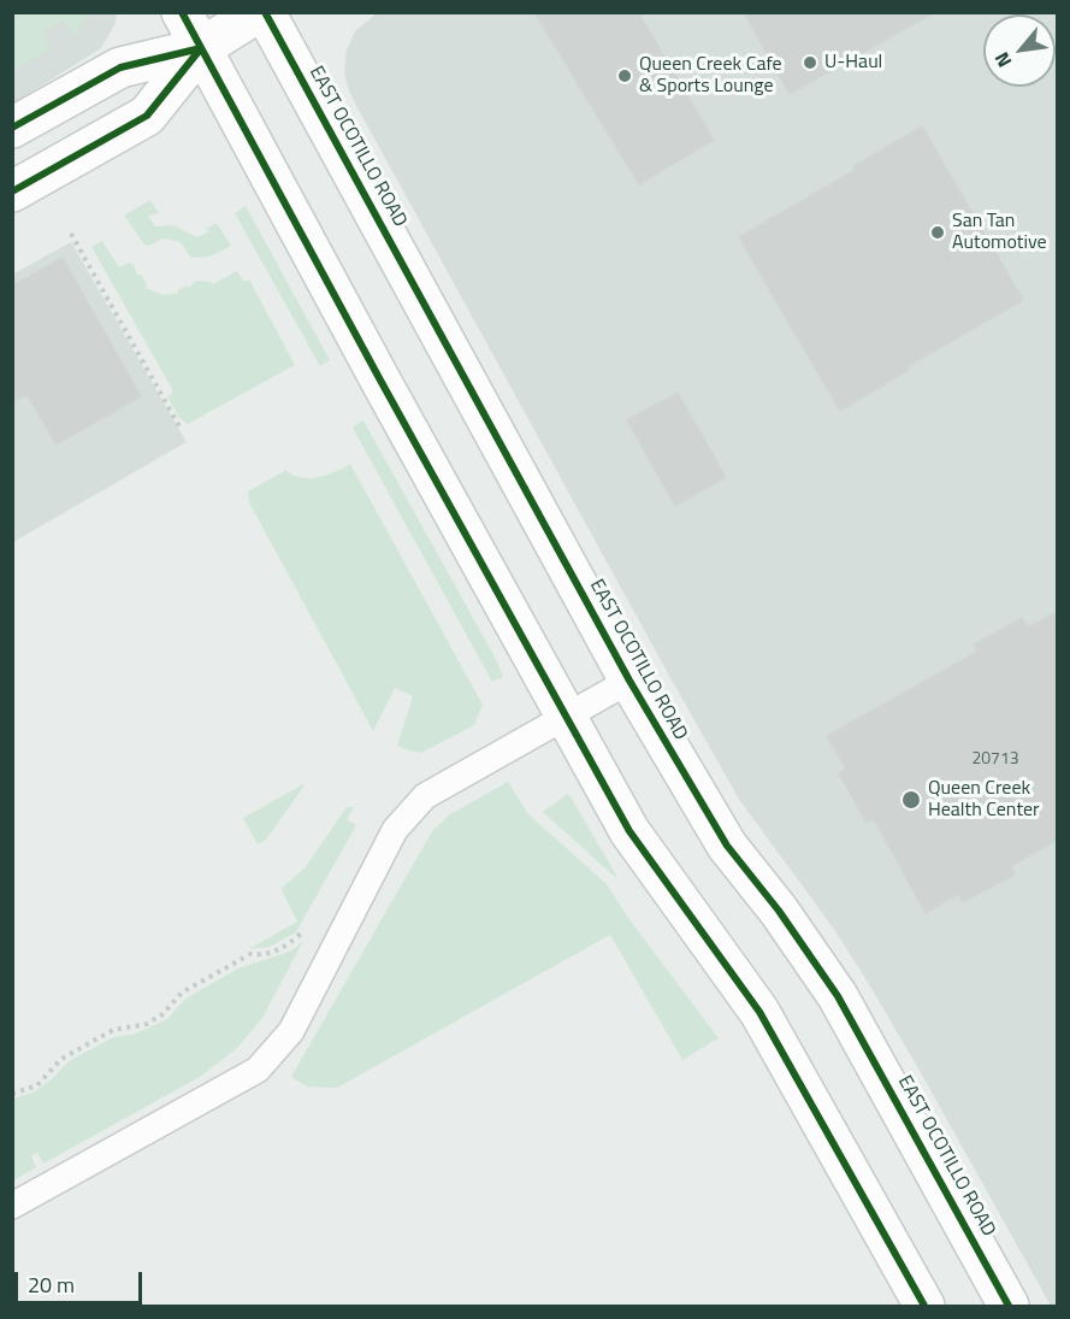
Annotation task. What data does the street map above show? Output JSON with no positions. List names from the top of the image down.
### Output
{
  "streets": {
    "main road": ["EAST OCOTILLO ROAD"]
  },
  "places": [
    "U-Haul",
    "Queen Creek Cafe & Sports Lounge",
    "San Tan Automotive",
    "Queen Creek Health Center"
  ],
  "house_numbers": ["20713"],
  "scale_bar": "20 m",
  "north": "bottom left"
}
